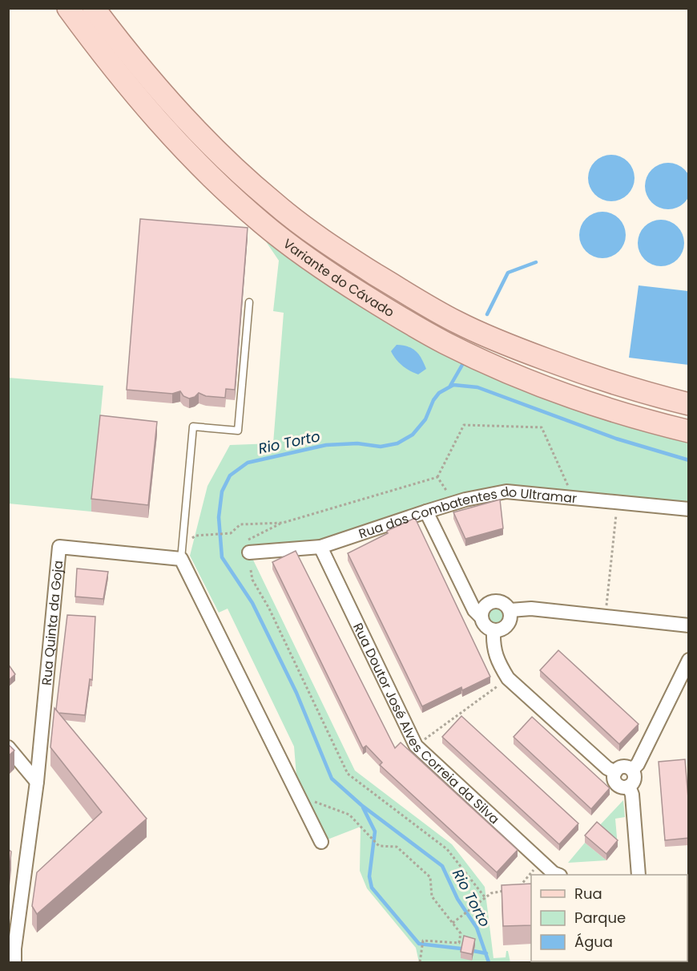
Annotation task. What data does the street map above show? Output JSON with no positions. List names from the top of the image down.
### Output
{
  "streets": {
    "main road": ["Variante do Cávado"],
    "street": ["Rua dos Combatentes do Ultramar", "Rua Quinta da Goja", "Rua Doutor José Alves Correia da Silva"]
  },
  "crossings": [
    ["Rua dos Combatentes do Ultramar", "Rua Doutor José Alves Correia da Silva"]
  ],
  "water": ["Rio Torto"],
  "legend": ["Rua", "Parque", "Água"]
}
